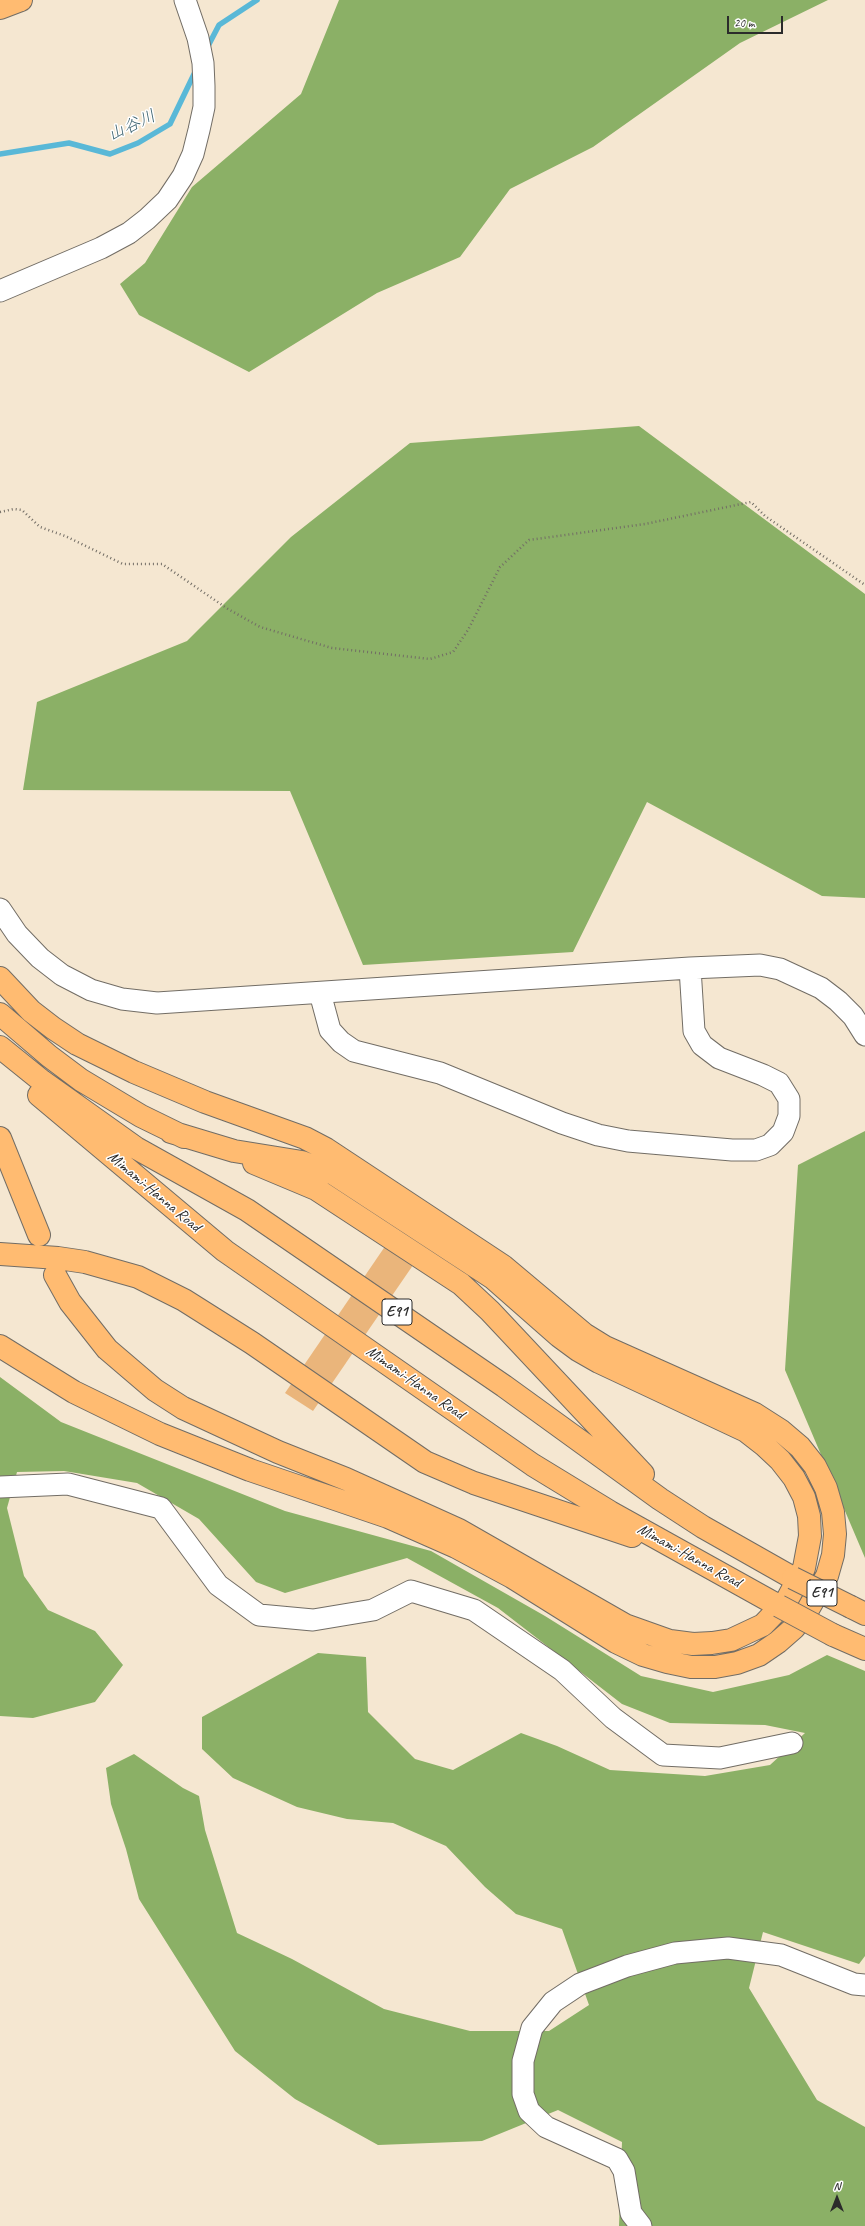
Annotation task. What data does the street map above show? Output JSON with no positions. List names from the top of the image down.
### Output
{
  "streets": {
    "main road": ["Mimami-Hanna Road", "E91"]
  },
  "crossings": [
    ["Mimami-Hanna Road", "E91"]
  ],
  "water": ["山谷川"],
  "scale_bar": "20 m",
  "north": "top"
}
